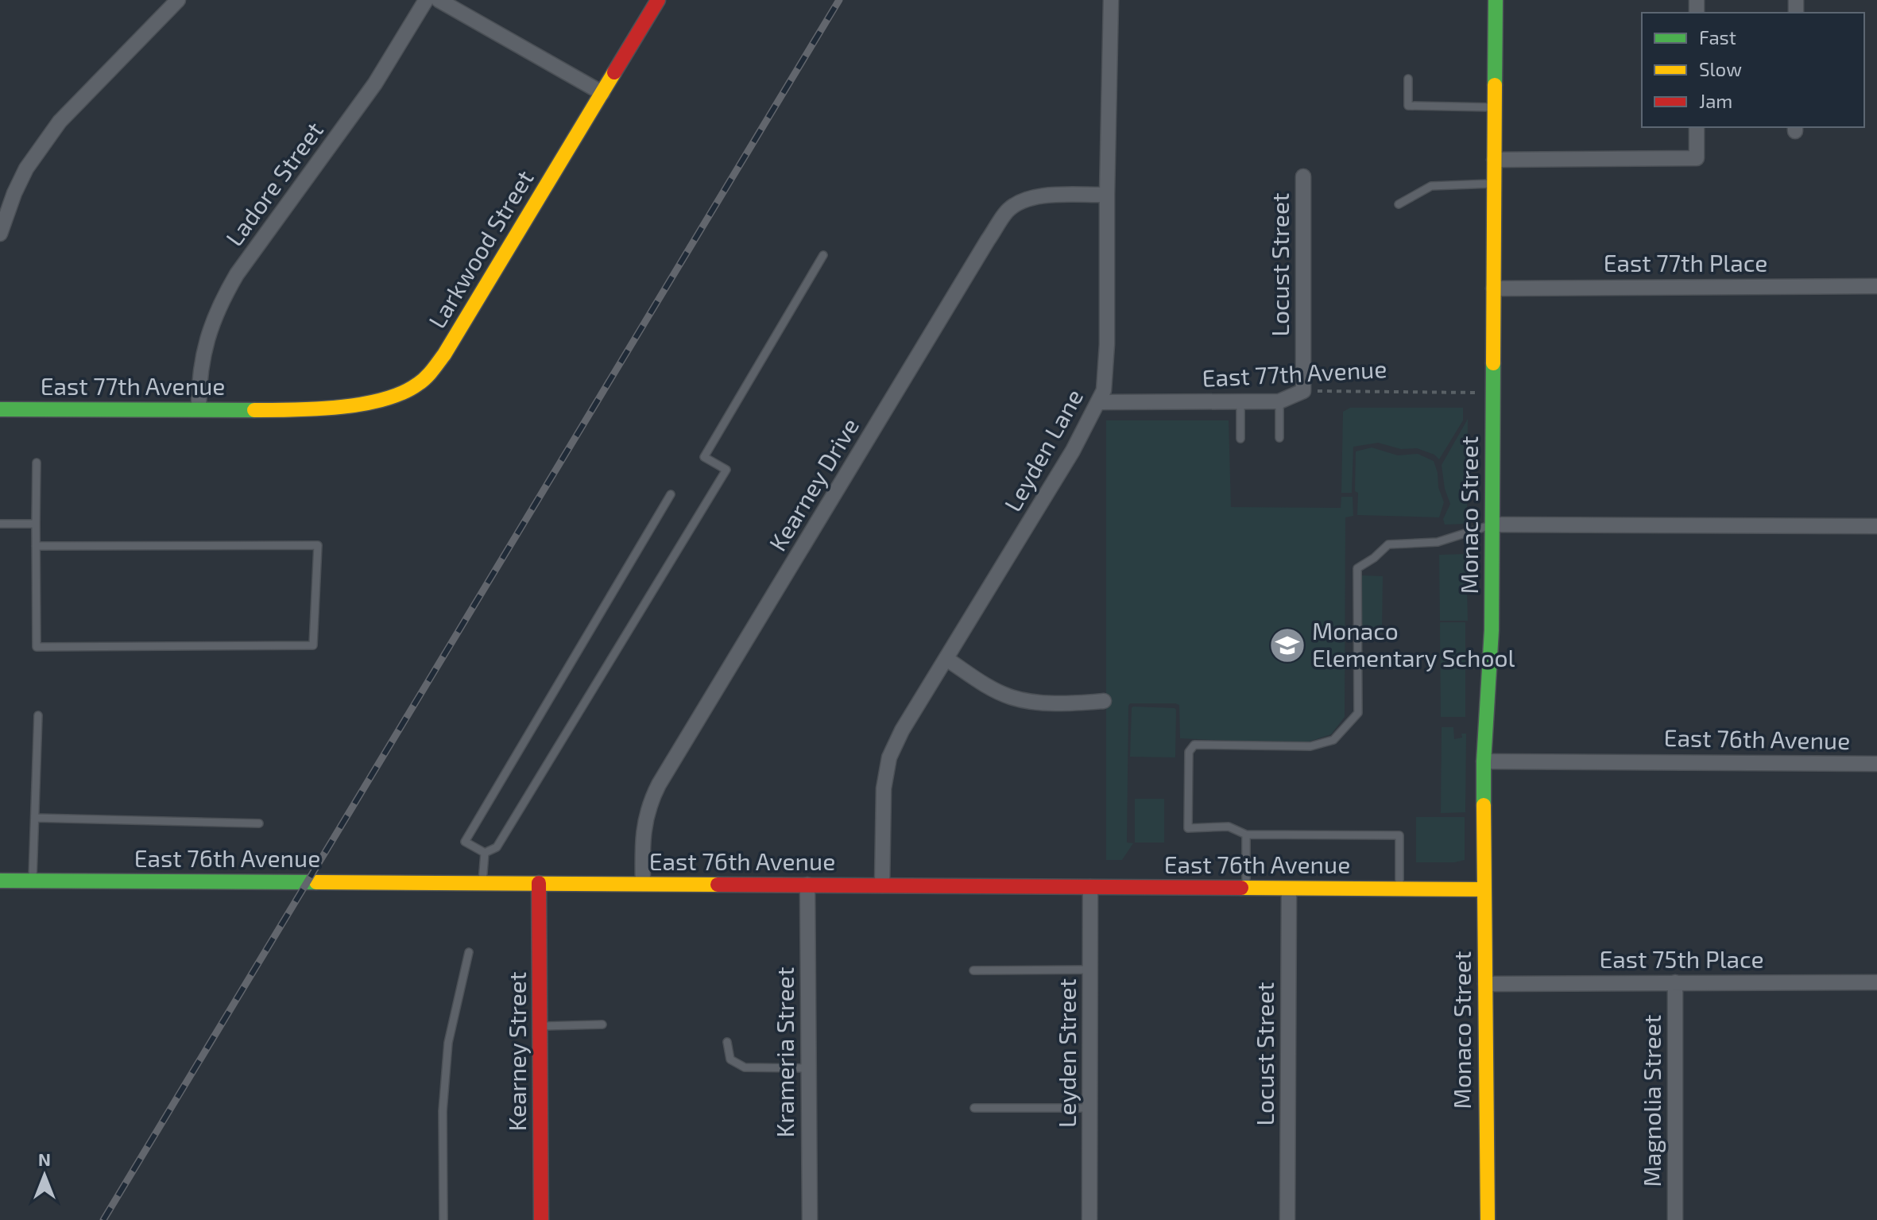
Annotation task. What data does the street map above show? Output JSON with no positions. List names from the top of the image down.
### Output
{
  "streets": {
    "street": [
      "Ladore Street",
      "Larkwood Street",
      "East 77th Place",
      "Locust Street",
      "East 77th Avenue",
      "Leyden Lane",
      "Kearney Drive",
      "Monaco Street",
      "East 76th Avenue",
      "East 75th Place",
      "Kearney Street",
      "Krameria Street",
      "Leyden Street",
      "Magnolia Street"
    ]
  },
  "crossings": [
    ["Ladore Street", "East 77th Avenue"],
    ["Larkwood Street", "East 77th Avenue"],
    ["East 77th Place", "Monaco Street"],
    ["Locust Street", "East 77th Avenue"],
    ["Locust Street", "East 76th Avenue"],
    ["East 77th Avenue", "Leyden Lane"],
    ["East 77th Avenue", "Monaco Street"],
    ["Leyden Lane", "Kearney Drive"],
    ["Leyden Lane", "East 76th Avenue"],
    ["Kearney Drive", "East 76th Avenue"],
    ["Monaco Street", "East 76th Avenue"],
    ["Monaco Street", "East 75th Place"],
    ["East 76th Avenue", "Kearney Street"],
    ["East 76th Avenue", "Krameria Street"],
    ["East 76th Avenue", "Leyden Street"],
    ["East 75th Place", "Magnolia Street"]
  ],
  "places": {
    "school or university": ["Monaco Elementary School"]
  },
  "legend": ["Fast", "Slow", "Jam"],
  "north": "top"
}
